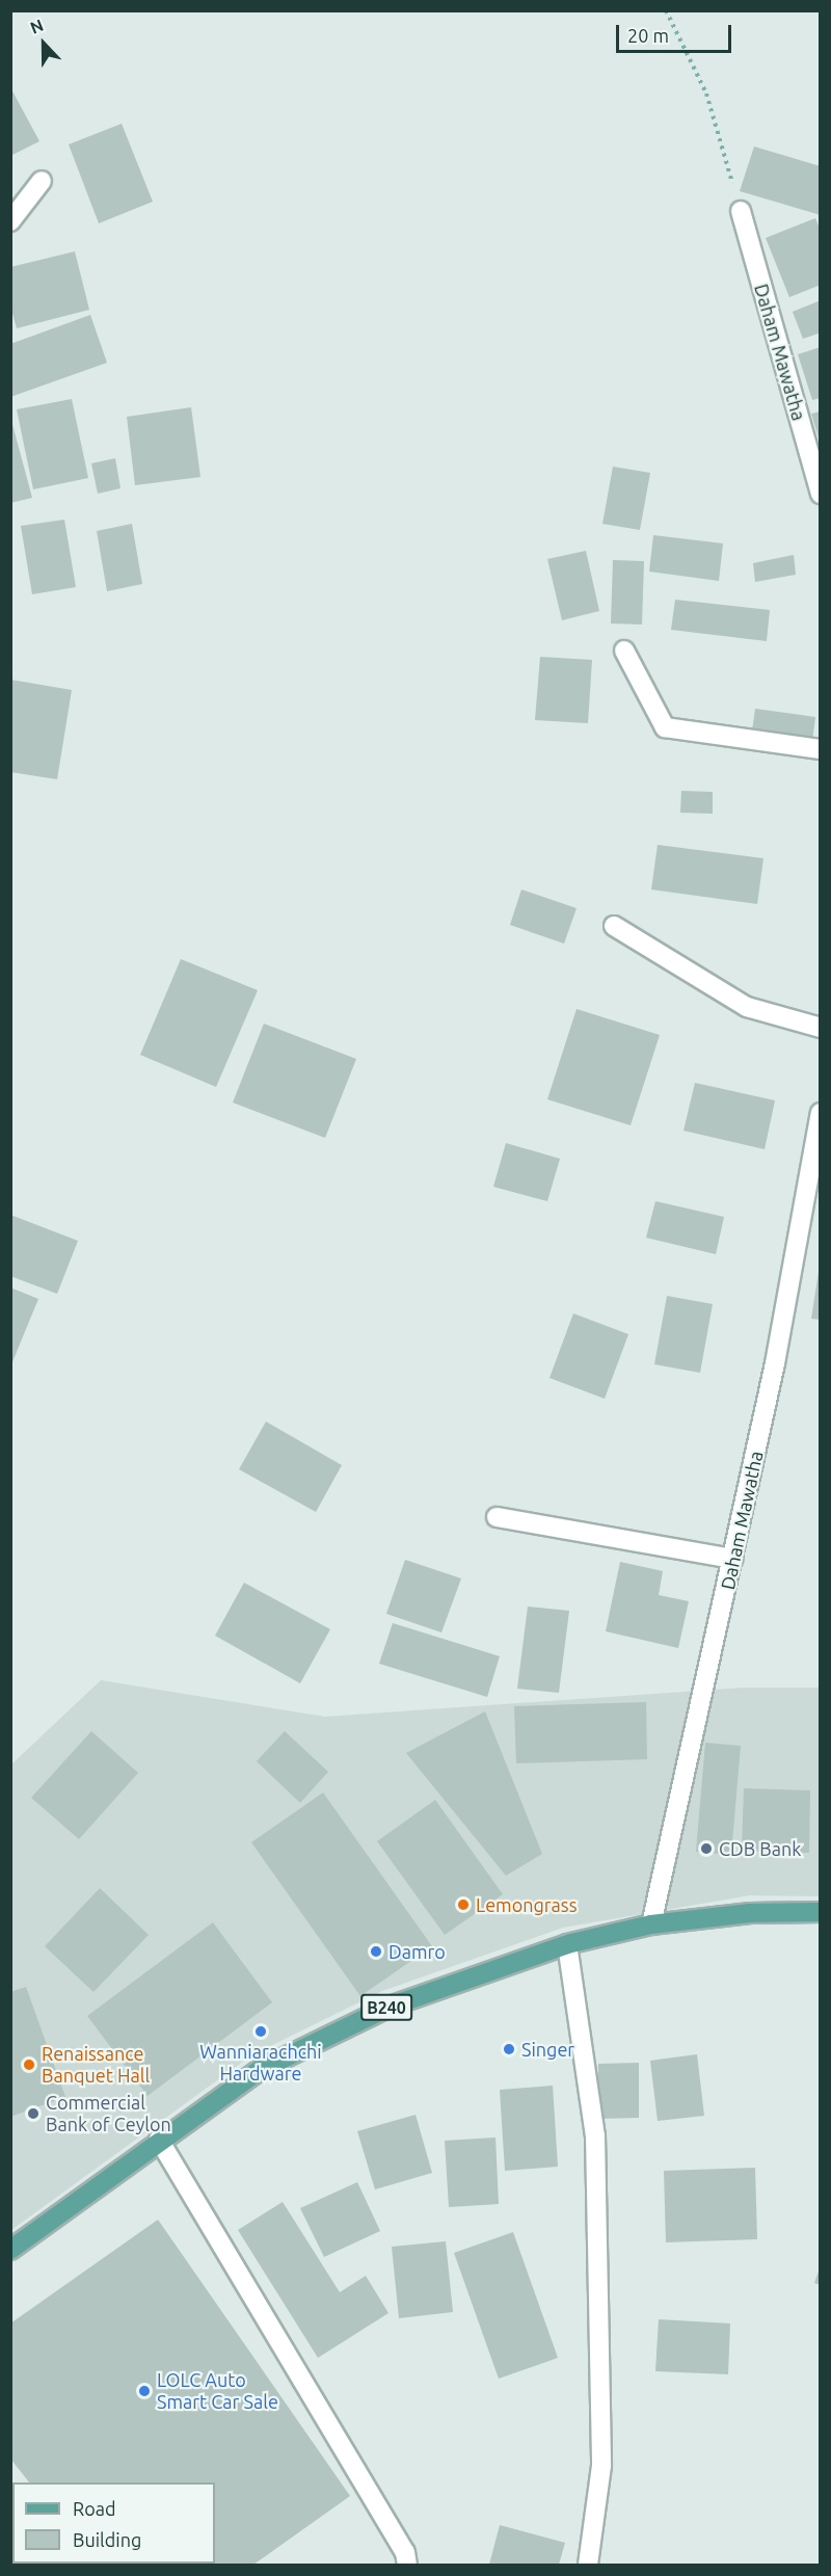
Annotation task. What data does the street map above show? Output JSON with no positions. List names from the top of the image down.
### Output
{
  "streets": {
    "main road": ["B240"],
    "street": ["Daham Mawatha"]
  },
  "crossings": [
    ["Daham Mawatha", "B240"]
  ],
  "places": [
    "CDB Bank",
    "Lemongrass",
    "Damro",
    "Wanniarachchi Hardware",
    "Singer",
    "Renaissance Banquet Hall",
    "Commercial Bank of Ceylon",
    "LOLC Auto Smart Car Sale"
  ],
  "legend": ["Road", "Building"],
  "scale_bar": "20 m",
  "north": "top"
}
